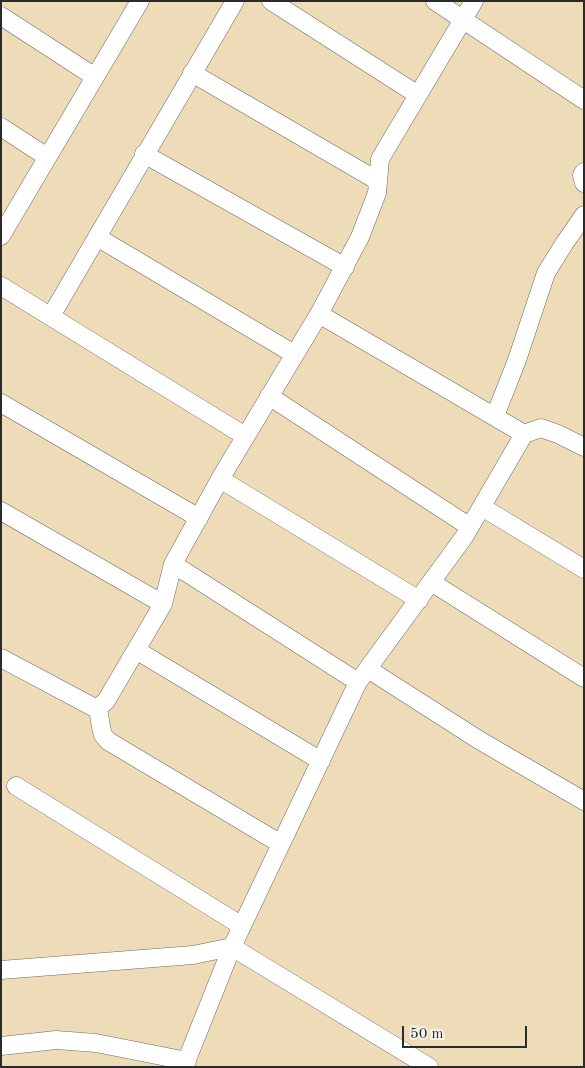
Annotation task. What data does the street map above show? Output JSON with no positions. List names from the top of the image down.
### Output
{
  "scale_bar": "50 m"
}
